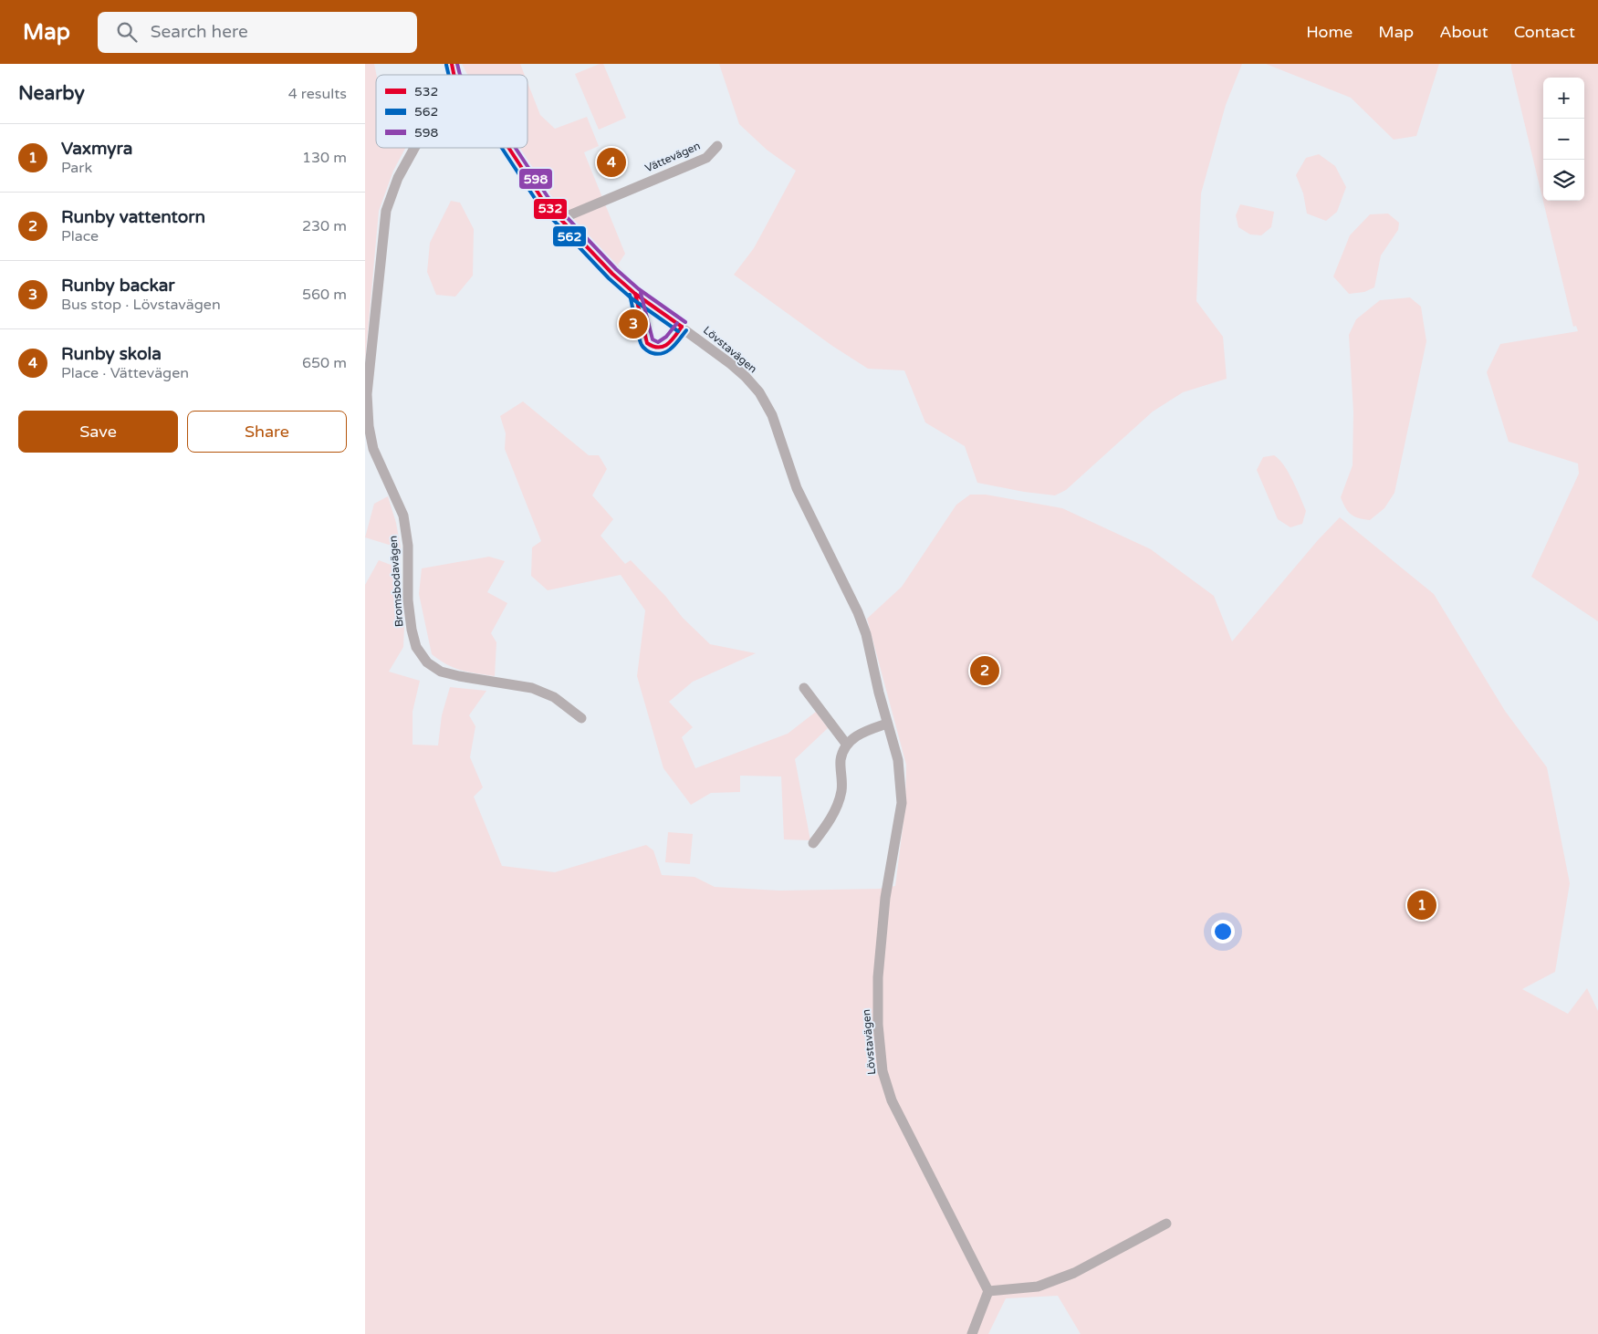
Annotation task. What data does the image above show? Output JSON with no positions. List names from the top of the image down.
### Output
{
  "streets": {
    "street": ["Vättevägen", "Lövstavägen", "Bromsbodavägen"]
  },
  "crossings": [
    ["Vättevägen", "Lövstavägen"]
  ],
  "lines": ["transit line 532", "transit line 598", "transit line 562"],
  "legend": ["532", "562", "598"],
  "page": {
    "header": "Map",
    "search": "Search here",
    "nav": [
      "Home",
      "Map",
      "About",
      "Contact"
    ],
    "heading": ["Nearby", "4 results"],
    "map_buttons": ["+", "−"],
    "list": [
      {
        "mark": "1",
        "name": "Vaxmyra",
        "note": "Park",
        "value": "130 m"
      },
      {
        "mark": "2",
        "name": "Runby vattentorn",
        "note": "Place",
        "value": "230 m"
      },
      {
        "mark": "3",
        "name": "Runby backar",
        "note": "Bus stop · Lövstavägen",
        "value": "560 m"
      },
      {
        "mark": "4",
        "name": "Runby skola",
        "note": "Place · Vättevägen",
        "value": "650 m"
      }
    ],
    "pins": [
      "4",
      "3",
      "2",
      "1"
    ],
    "buttons": ["Save", "Share"]
  }
}
